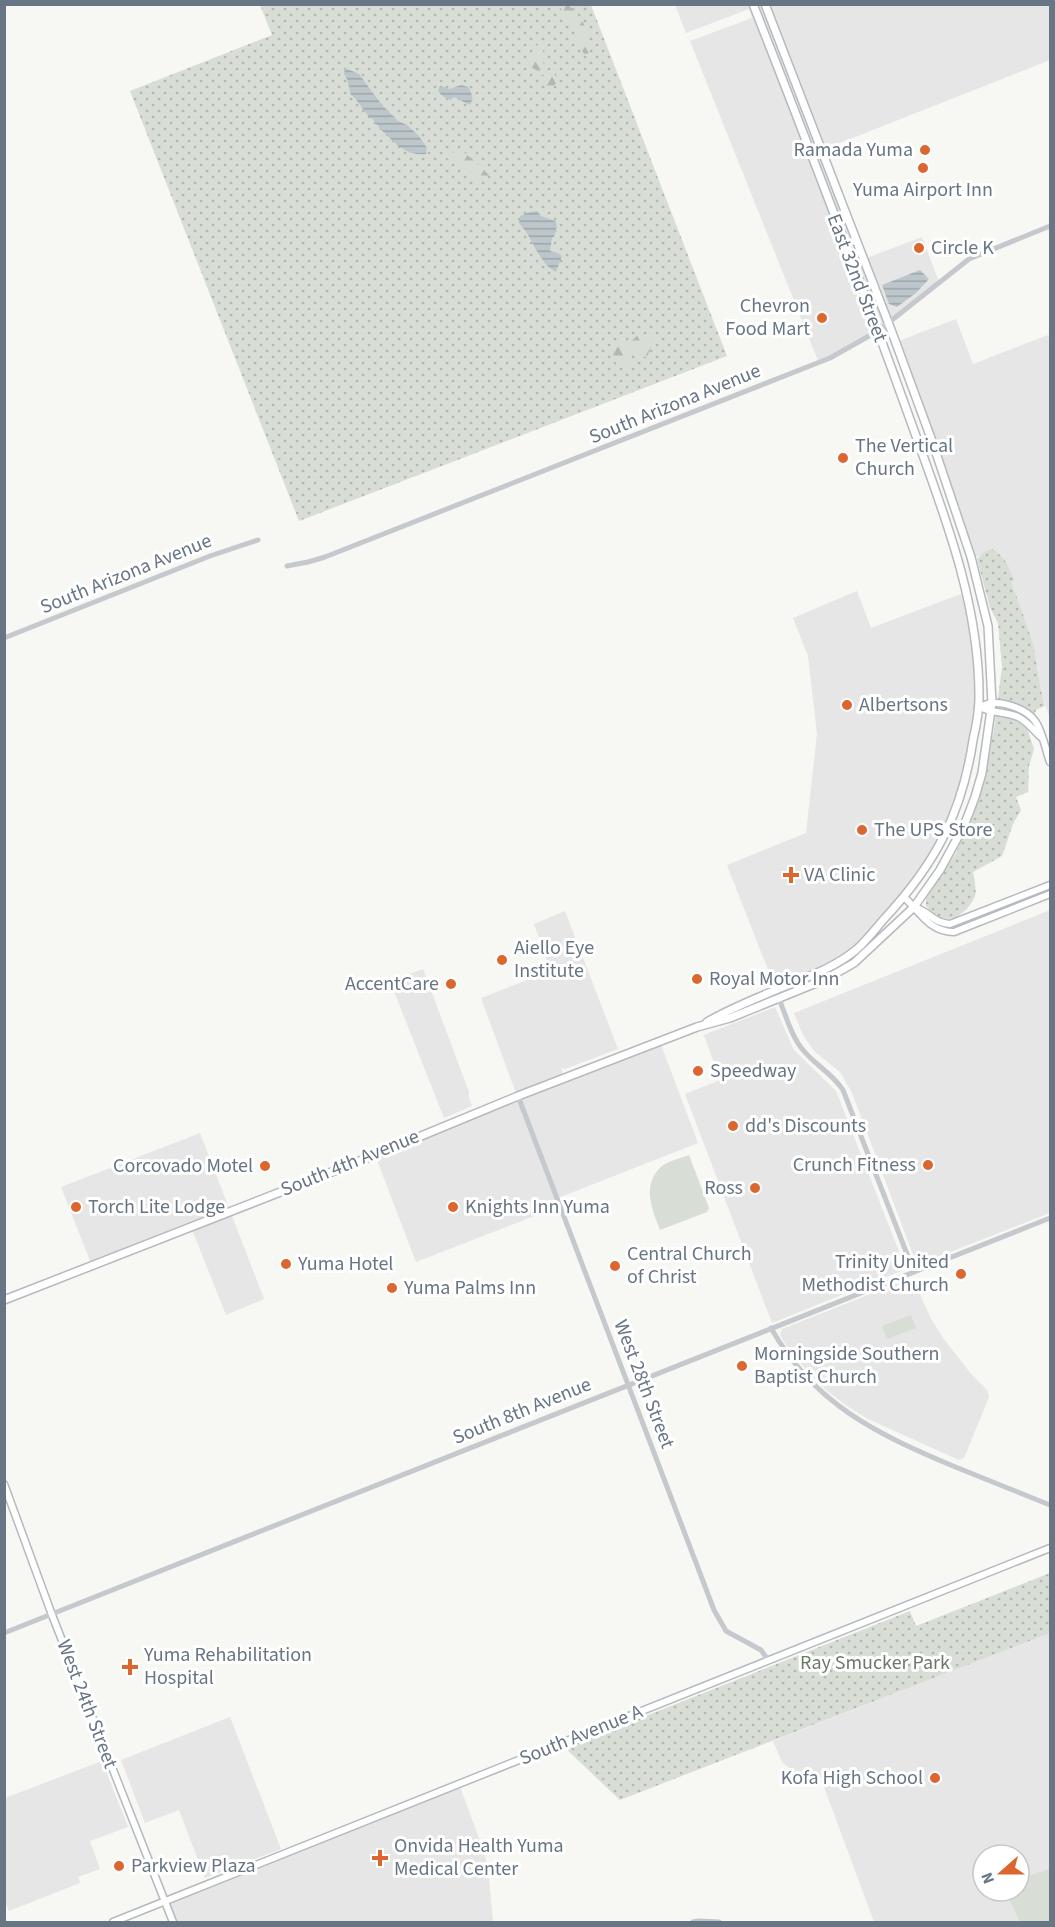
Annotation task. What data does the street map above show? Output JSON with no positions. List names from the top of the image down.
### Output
{
  "streets": {
    "main road": [
      "East 32nd Street",
      "South 4th Avenue",
      "West 24th Street",
      "South Avenue A"
    ],
    "street": ["South Arizona Avenue", "West 28th Street", "South 8th Avenue"]
  },
  "crossings": [
    ["East 32nd Street", "South Arizona Avenue"],
    ["East 32nd Street", "South 4th Avenue"],
    ["South 4th Avenue", "West 28th Street"],
    ["West 28th Street", "South 8th Avenue"],
    ["West 28th Street", "South Avenue A"],
    ["South 8th Avenue", "West 24th Street"],
    ["West 24th Street", "South Avenue A"]
  ],
  "parks": ["Ray Smucker Park"],
  "places": {
    "other": [
      "Ramada Yuma",
      "Yuma Airport Inn",
      "Circle K",
      "Chevron Food Mart",
      "The Vertical Church",
      "Albertsons",
      "The UPS Store",
      "Aiello Eye Institute",
      "Royal Motor Inn",
      "AccentCare",
      "Speedway",
      "dd's Discounts",
      "Crunch Fitness",
      "Corcovado Motel",
      "Ross",
      "Torch Lite Lodge",
      "Knights Inn Yuma",
      "Yuma Hotel",
      "Central Church of Christ",
      "Trinity United Methodist Church",
      "Yuma Palms Inn",
      "Morningside Southern Baptist Church",
      "Kofa High School",
      "Parkview Plaza"
    ],
    "health": ["VA Clinic", "Yuma Rehabilitation Hospital", "Onvida Health Yuma Medical Center"]
  },
  "north": "left"
}
